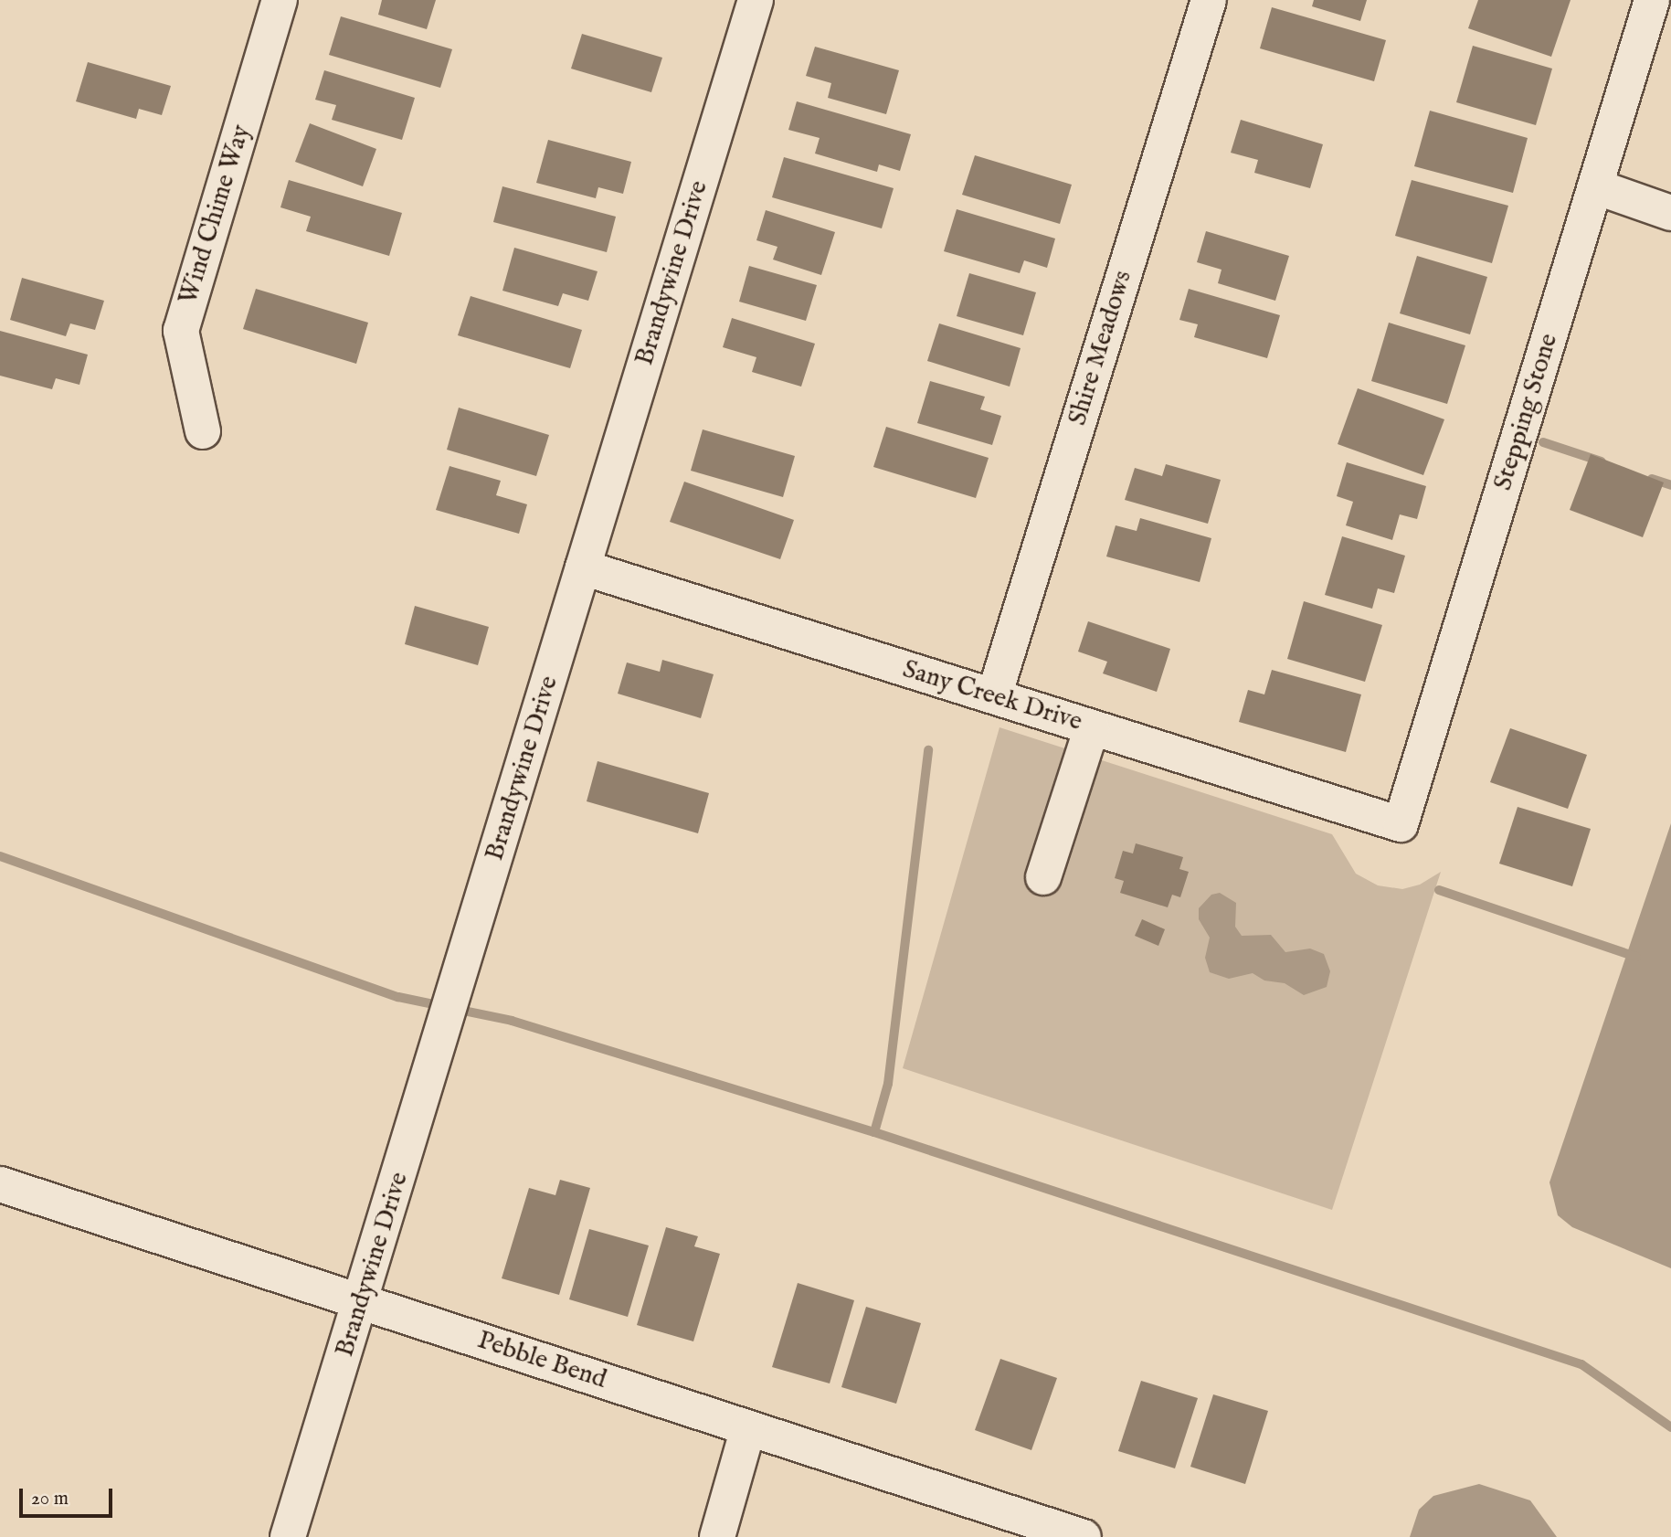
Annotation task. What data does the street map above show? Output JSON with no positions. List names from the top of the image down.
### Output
{
  "streets": {
    "street": [
      "Wind Chime Way",
      "Brandywine Drive",
      "Shire Meadows",
      "Stepping Stone",
      "Sany Creek Drive",
      "Pebble Bend"
    ]
  },
  "crossings": [
    ["Brandywine Drive", "Sany Creek Drive"],
    ["Brandywine Drive", "Pebble Bend"],
    ["Shire Meadows", "Sany Creek Drive"],
    ["Stepping Stone", "Sany Creek Drive"]
  ],
  "scale_bar": "20 m"
}
